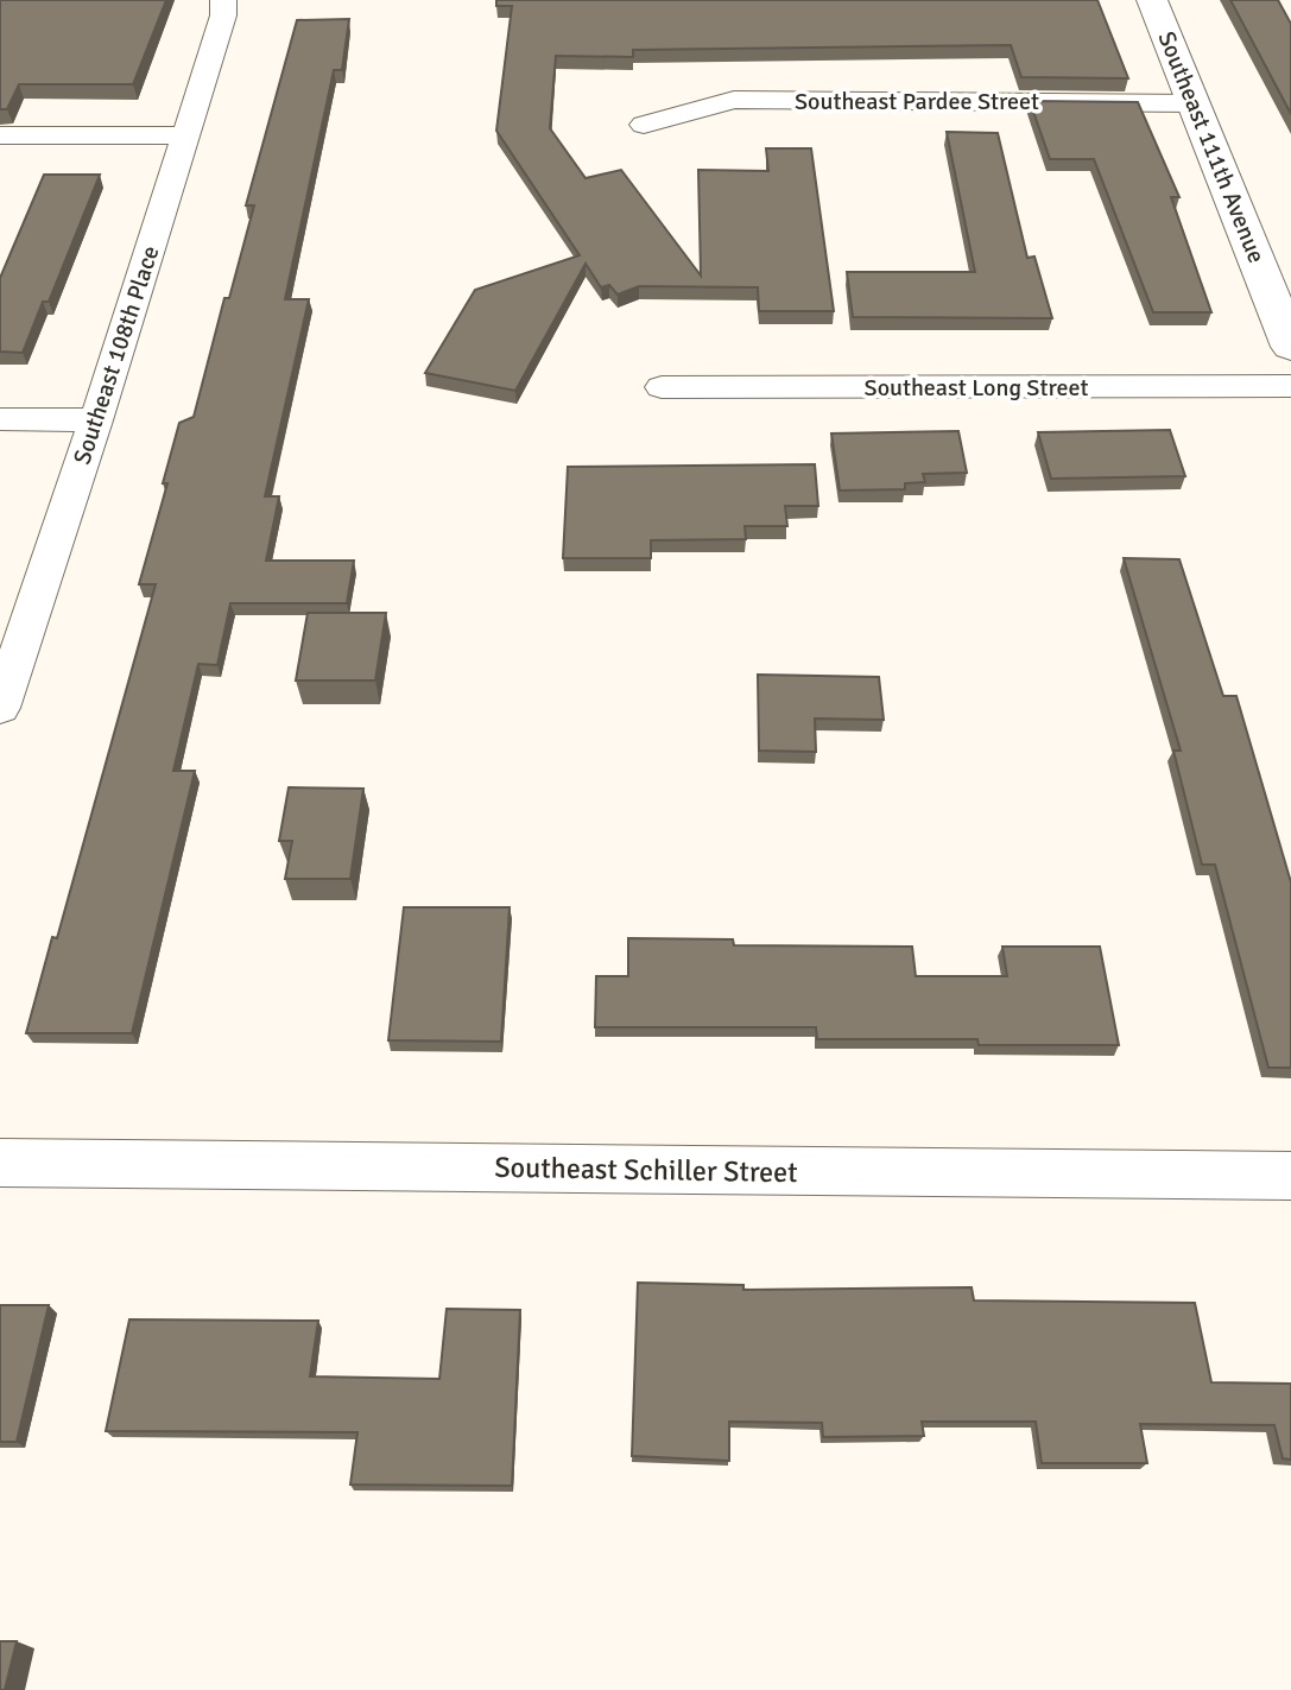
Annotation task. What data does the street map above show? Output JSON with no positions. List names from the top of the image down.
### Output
{
  "streets": {
    "street": [
      "Southeast Pardee Street",
      "Southeast 111th Avenue",
      "Southeast 108th Place",
      "Southeast Long Street",
      "Southeast Schiller Street"
    ]
  },
  "crossings": [
    ["Southeast Pardee Street", "Southeast 111th Avenue"]
  ]
}
